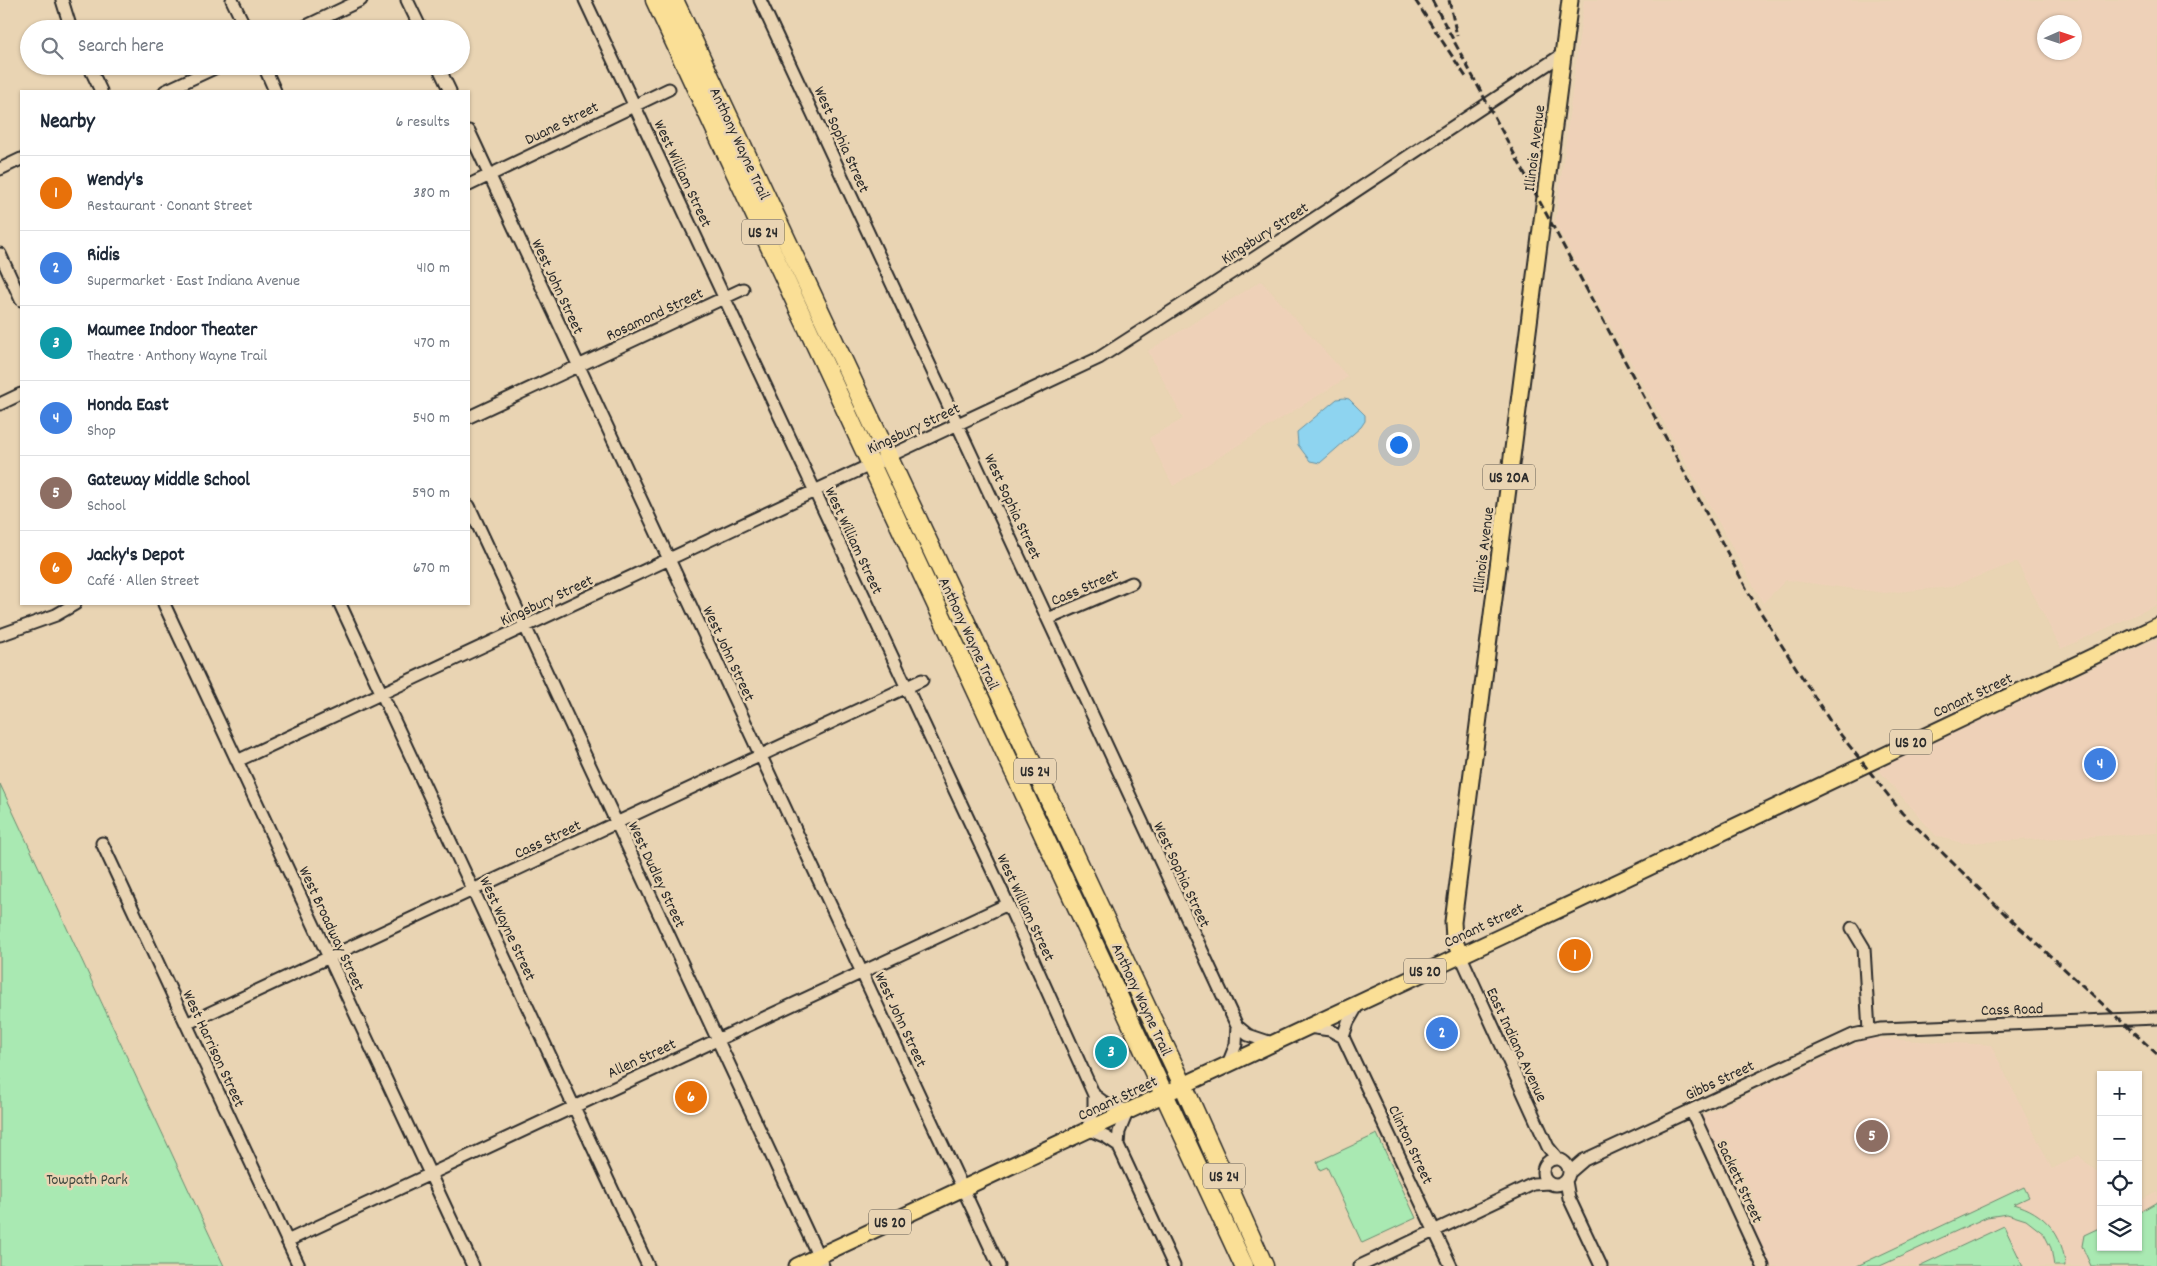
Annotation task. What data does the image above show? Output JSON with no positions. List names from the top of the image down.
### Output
{
  "streets": {
    "highway": ["Anthony Wayne Trail", "US 24"],
    "main road": [
      "Illinois Avenue",
      "US 20A",
      "Conant Street",
      "US 20"
    ],
    "street": [
      "Duane Street",
      "West Sophia Street",
      "West William Street",
      "Kingsbury Street",
      "West John Street",
      "Rosamond Street",
      "Cass Street",
      "West Dudley Street",
      "West Broadway Street",
      "West Wayne Street",
      "Cass Road",
      "East Indiana Avenue",
      "West Harrison Street",
      "Allen Street",
      "Gibbs Street",
      "Clinton Street",
      "Sackett Street"
    ]
  },
  "crossings": [
    ["Duane Street", "West William Street"],
    ["Duane Street", "West John Street"],
    ["West Sophia Street", "Kingsbury Street"],
    ["West Sophia Street", "Cass Street"],
    ["Anthony Wayne Trail", "Kingsbury Street"],
    ["Anthony Wayne Trail", "Conant Street"],
    ["Illinois Avenue", "Kingsbury Street"],
    ["Illinois Avenue", "Conant Street"],
    ["Illinois Avenue", "East Indiana Avenue"],
    ["West William Street", "Kingsbury Street"],
    ["West William Street", "Rosamond Street"],
    ["West William Street", "Cass Street"],
    ["West William Street", "Allen Street"],
    ["Kingsbury Street", "West John Street"],
    ["Kingsbury Street", "West Dudley Street"],
    ["Kingsbury Street", "West Broadway Street"],
    ["Kingsbury Street", "West Wayne Street"],
    ["West John Street", "Rosamond Street"],
    ["West John Street", "Cass Street"],
    ["West John Street", "Conant Street"],
    ["West John Street", "Allen Street"],
    ["Cass Street", "West Dudley Street"],
    ["Cass Street", "West Broadway Street"],
    ["Cass Street", "West Wayne Street"],
    ["Cass Street", "West Harrison Street"],
    ["Conant Street", "West Dudley Street"],
    ["Conant Street", "East Indiana Avenue"],
    ["West Dudley Street", "Allen Street"],
    ["West Broadway Street", "Allen Street"],
    ["West Wayne Street", "Allen Street"],
    ["Cass Road", "Gibbs Street"],
    ["East Indiana Avenue", "Gibbs Street"],
    ["West Harrison Street", "Allen Street"],
    ["Gibbs Street", "Clinton Street"],
    ["Gibbs Street", "Sackett Street"]
  ],
  "parks": ["Towpath Park"],
  "north": "right",
  "page": {
    "search": "Search here",
    "heading": ["Nearby", "6 results"],
    "list": [
      {
        "mark": "1",
        "name": "Wendy's",
        "note": "Restaurant · Conant Street",
        "value": "380 m"
      },
      {
        "mark": "2",
        "name": "Ridis",
        "note": "Supermarket · East Indiana Avenue",
        "value": "410 m"
      },
      {
        "mark": "3",
        "name": "Maumee Indoor Theater",
        "note": "Theatre · Anthony Wayne Trail",
        "value": "470 m"
      },
      {
        "mark": "4",
        "name": "Honda East",
        "note": "Shop",
        "value": "540 m"
      },
      {
        "mark": "5",
        "name": "Gateway Middle School",
        "note": "School",
        "value": "590 m"
      },
      {
        "mark": "6",
        "name": "Jacky's Depot",
        "note": "Café · Allen Street",
        "value": "670 m"
      }
    ],
    "pins": [
      "4",
      "1",
      "2",
      "3",
      "6",
      "5"
    ],
    "map_buttons": ["+", "−"]
  }
}
